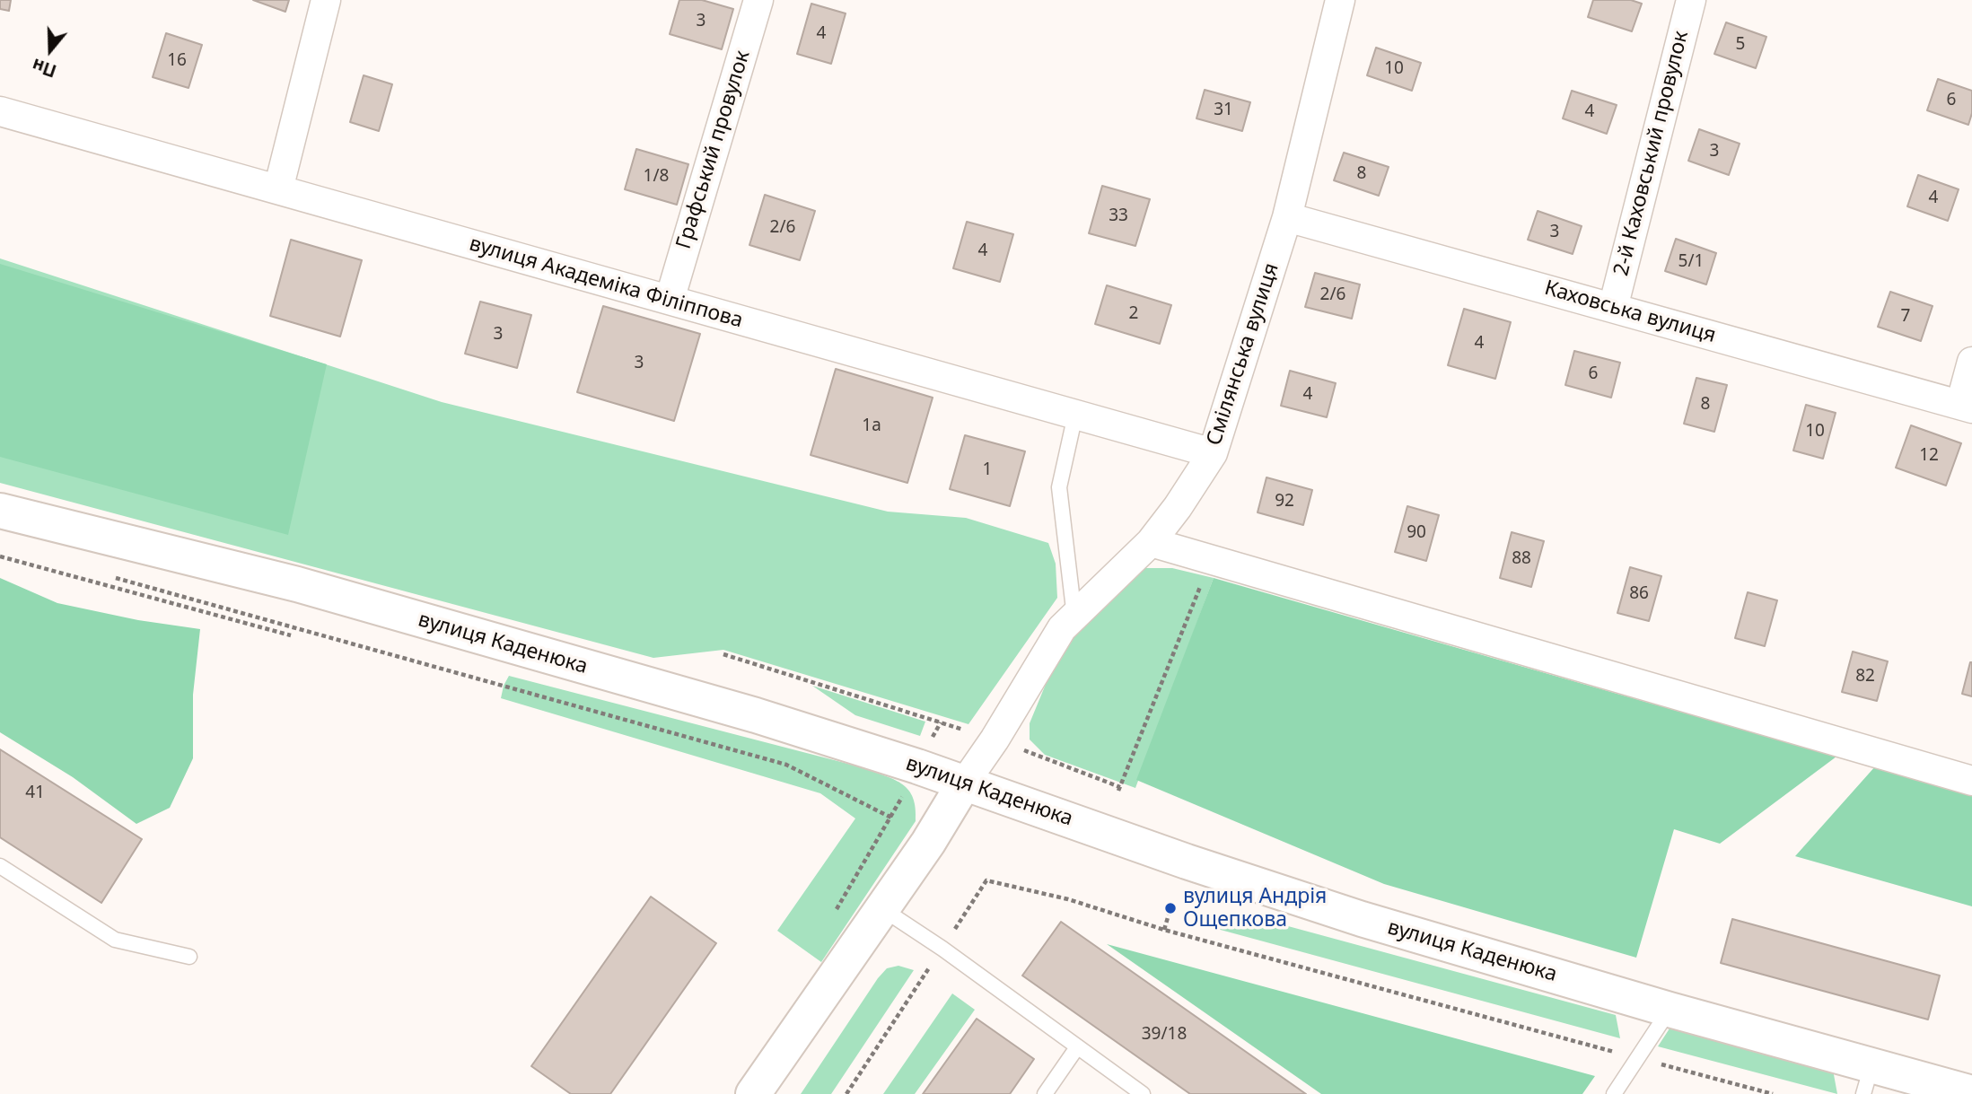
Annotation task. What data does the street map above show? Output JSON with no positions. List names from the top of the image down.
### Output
{
  "streets": {
    "street": [
      "Графський провулок",
      "2-й Каховський провулок",
      "вулиця Академіка Філіппова",
      "Каховська вулиця",
      "Смілянська вулиця",
      "вулиця Каденюка"
    ]
  },
  "crossings": [
    ["Графський провулок", "вулиця Академіка Філіппова"],
    ["2-й Каховський провулок", "Каховська вулиця"],
    ["вулиця Академіка Філіппова", "Смілянська вулиця"],
    ["Каховська вулиця", "Смілянська вулиця"],
    ["Смілянська вулиця", "вулиця Каденюка"]
  ],
  "places": ["вулиця Андрія Ощепкова"],
  "house_numbers": [
    "3",
    "4",
    "5",
    "16",
    "10",
    "6",
    "31",
    "4",
    "3",
    "8",
    "1/8",
    "4",
    "33",
    "2/6",
    "3",
    "4",
    "5/1",
    "2/6",
    "2",
    "7",
    "3",
    "4",
    "3",
    "6",
    "4",
    "8",
    "1а",
    "10",
    "12",
    "1",
    "92",
    "90",
    "88",
    "86",
    "82",
    "41",
    "39/18"
  ],
  "north": "bottom"
}
